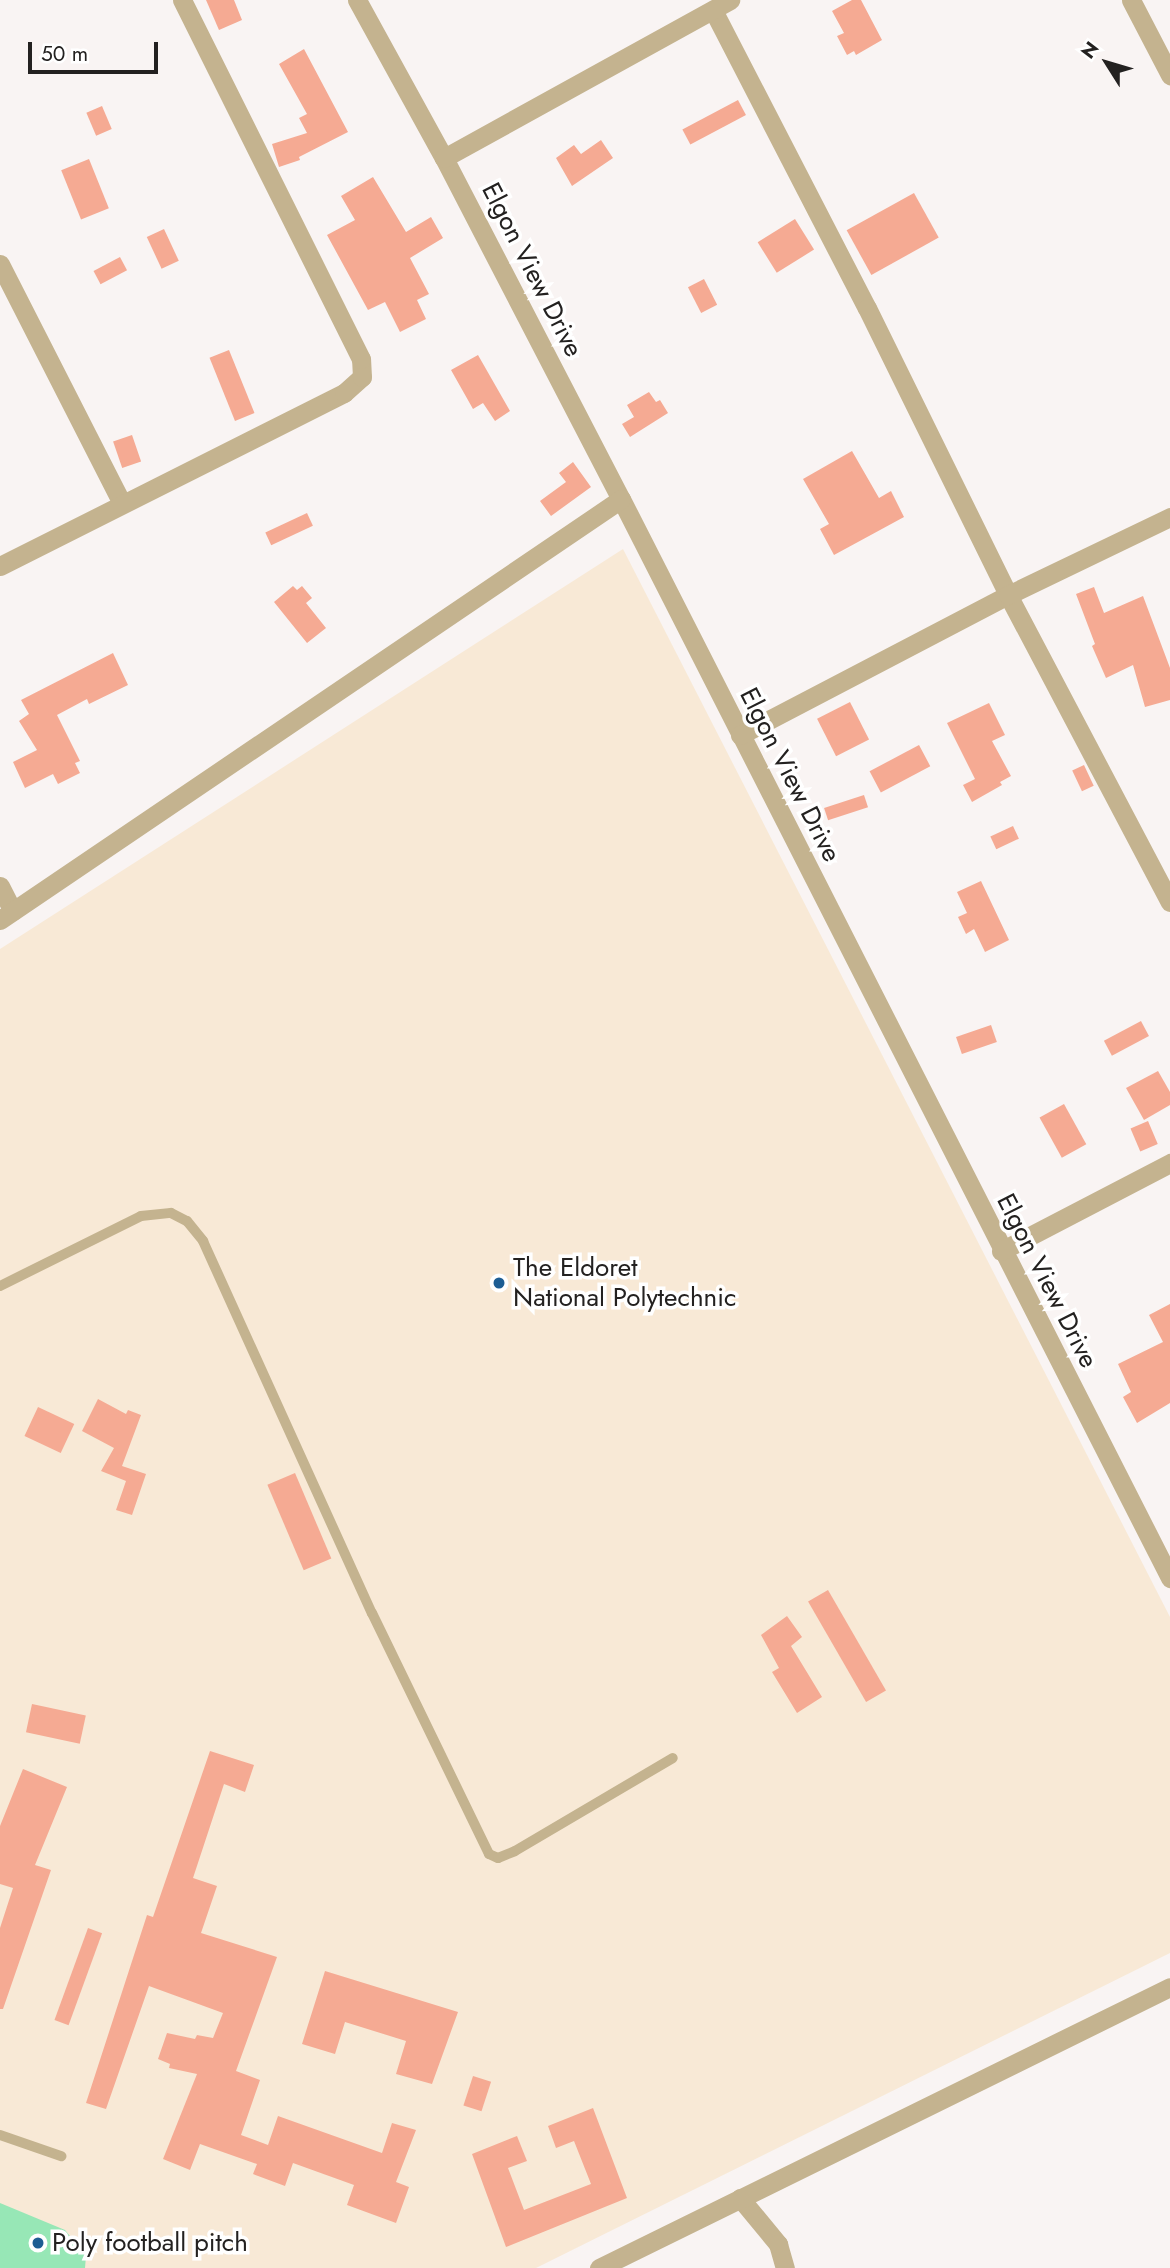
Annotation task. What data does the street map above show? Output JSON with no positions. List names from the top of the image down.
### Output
{
  "streets": {
    "street": ["Elgon View Drive"]
  },
  "places": ["The Eldoret National Polytechnic", "Poly football pitch"],
  "scale_bar": "50 m",
  "north": "top left"
}
